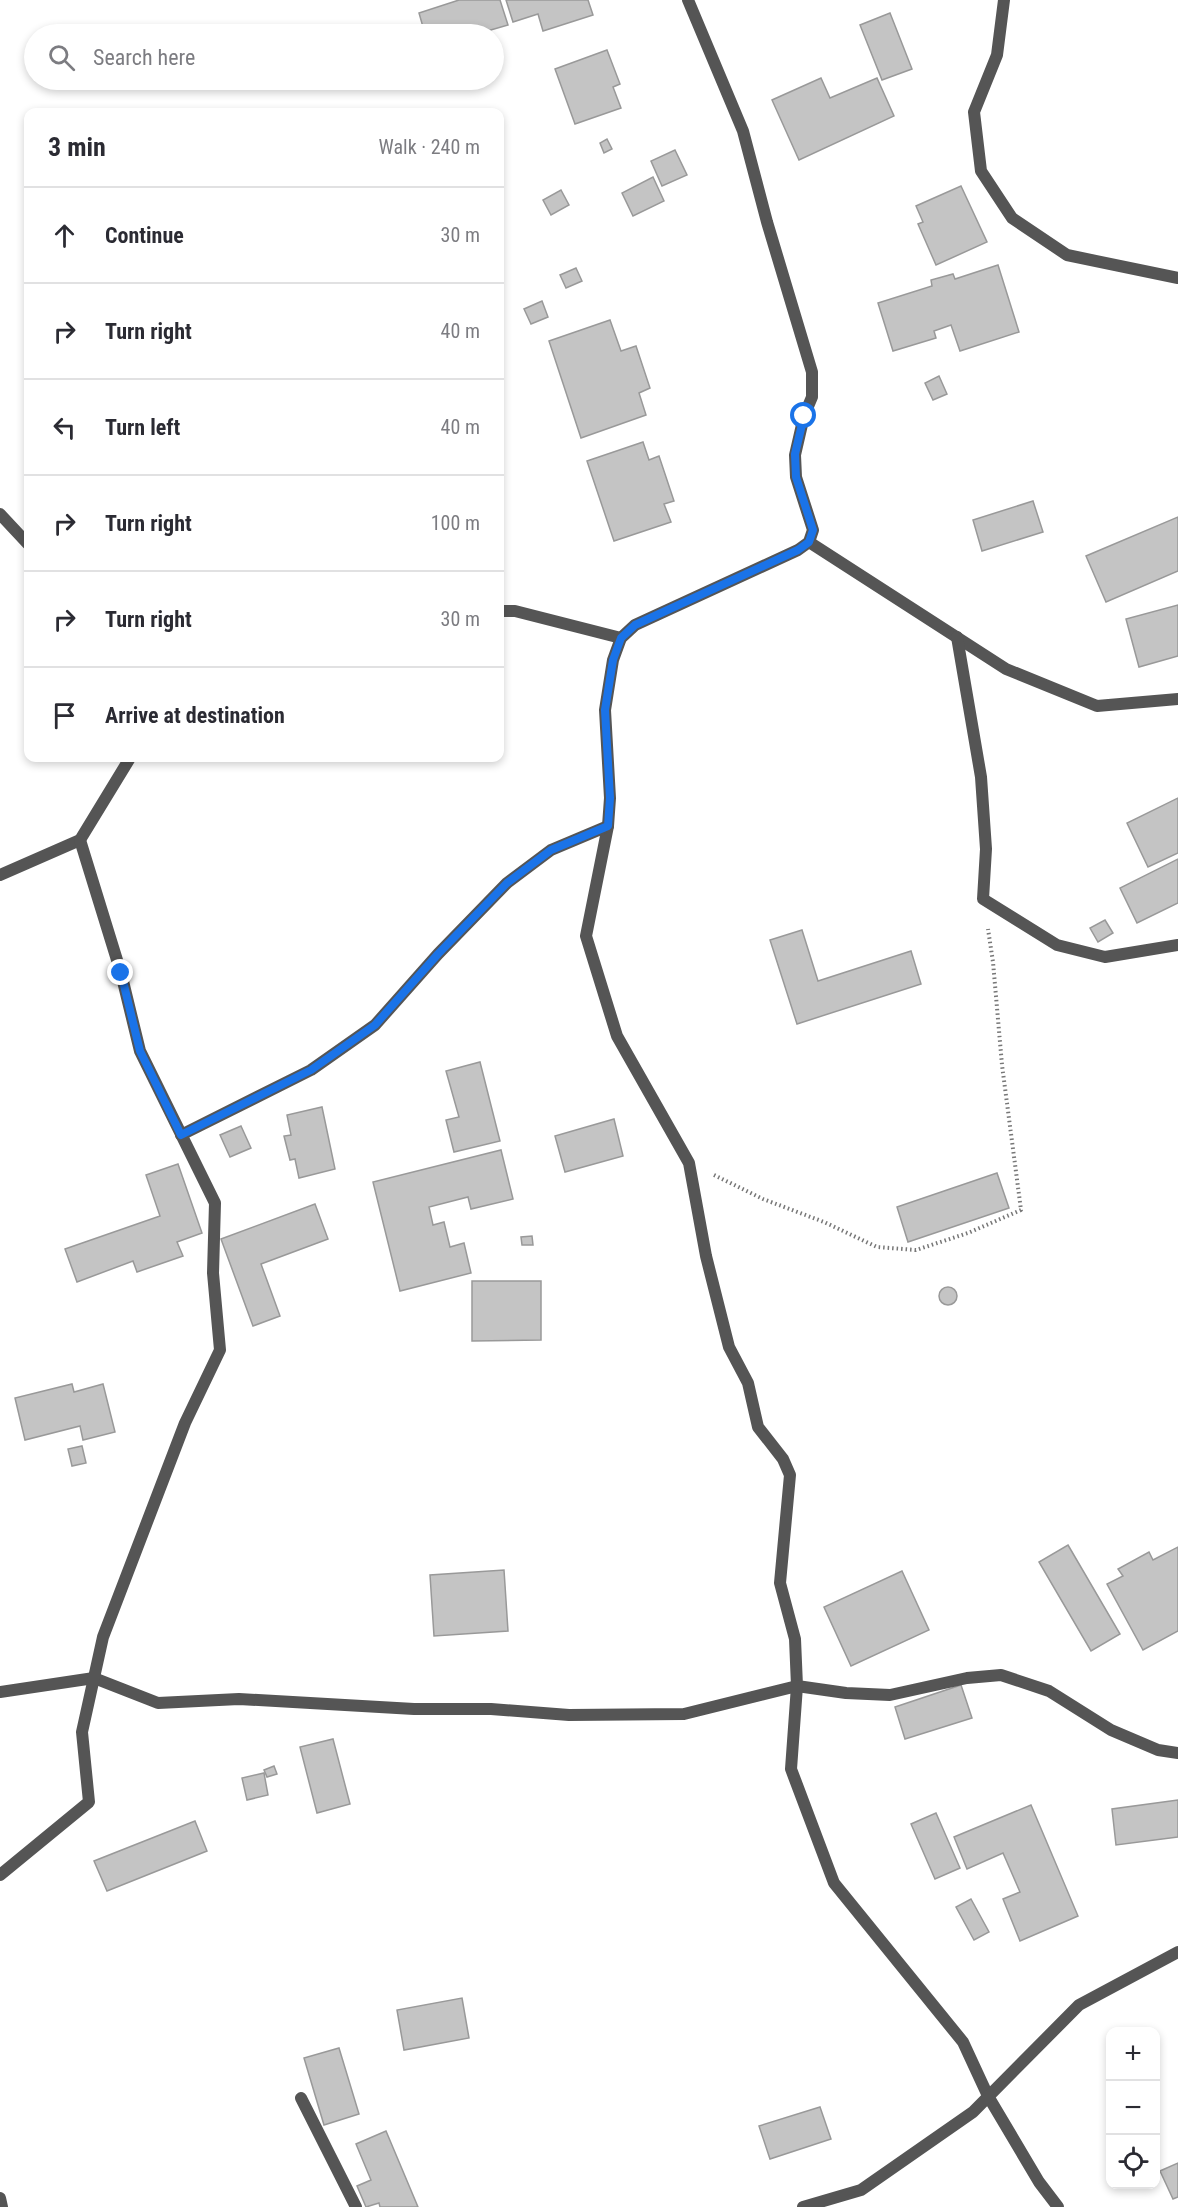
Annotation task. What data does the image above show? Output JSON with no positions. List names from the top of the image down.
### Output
{
  "page": {
    "search": "Search here",
    "heading": ["3 min", "Walk · 240 m"],
    "list": [
      ["Continue", "30 m"],
      ["Turn right", "40 m"],
      ["Turn left", "40 m"],
      ["Turn right", "100 m"],
      ["Turn right", "30 m"],
      "Arrive at destination"
    ],
    "map_buttons": ["+", "−"]
  }
}
